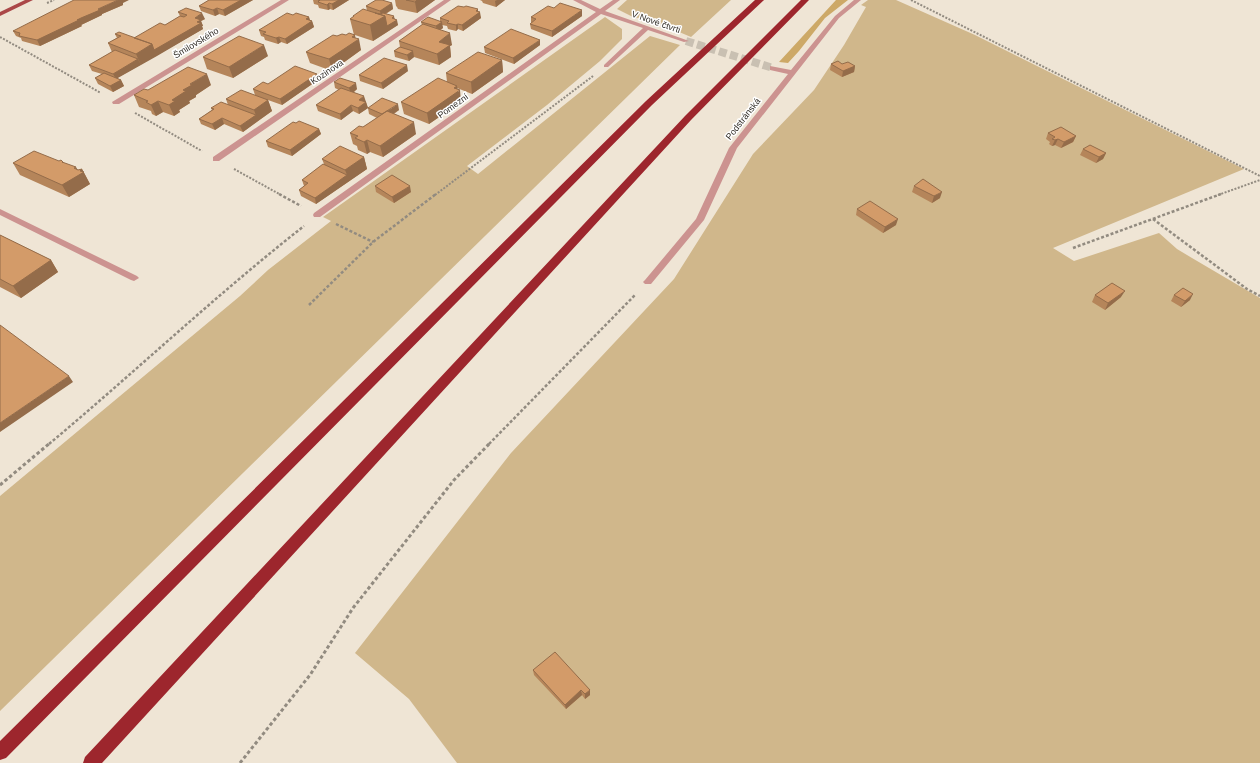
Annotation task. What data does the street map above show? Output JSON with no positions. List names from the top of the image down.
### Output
{
  "streets": {
    "street": [
      "V Nové čtvrti",
      "Šmilovského",
      "Kozinova",
      "Pomezní",
      "Podstránská"
    ]
  },
  "crossings": [
    ["V Nové čtvrti", "Pomezní"]
  ]
}
